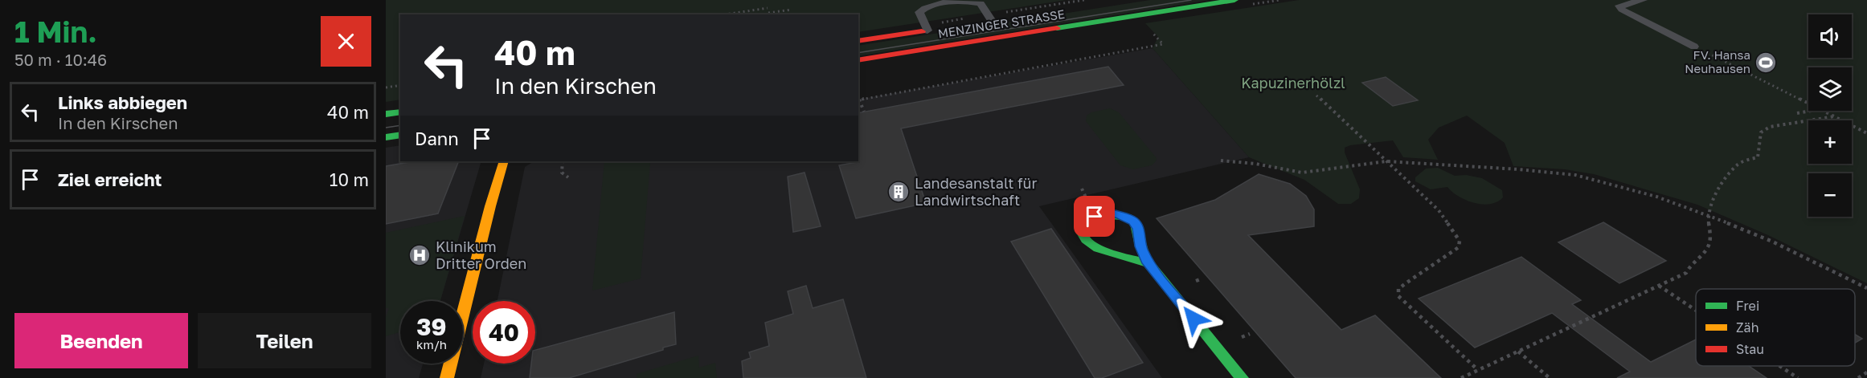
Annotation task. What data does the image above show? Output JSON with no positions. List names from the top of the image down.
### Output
{
  "streets": {
    "street": ["MENZINGER STRASSE"]
  },
  "parks": ["Kapuzinerhölzl"],
  "places": {
    "sports": ["FV. Hansa Neuhausen"],
    "building": ["Landesanstalt für Landwirtschaft"],
    "hospital": ["Klinikum Dritter Orden"]
  },
  "legend": ["Frei", "Zäh", "Stau"],
  "page": {
    "heading": ["1 Min.", "50 m · 10:46"],
    "map_buttons": ["+", "−"],
    "turn": ["40 m", "In den Kirschen"],
    "list": [
      {
        "name": "Links abbiegen",
        "note": "In den Kirschen",
        "value": "40 m"
      },
      {
        "name": "Ziel erreicht",
        "value": "10 m"
      }
    ],
    "then": "Dann",
    "speed": "39 km/h",
    "limit": "40",
    "buttons": ["Beenden", "Teilen"]
  }
}
